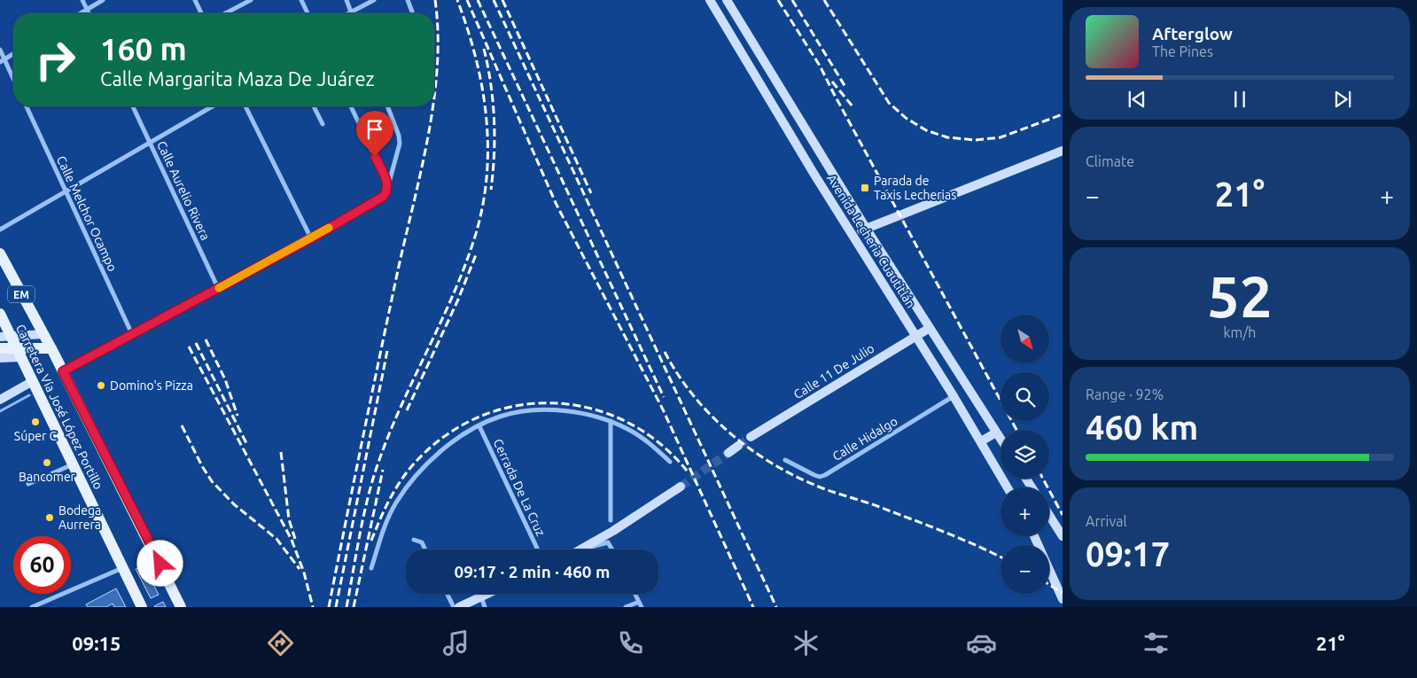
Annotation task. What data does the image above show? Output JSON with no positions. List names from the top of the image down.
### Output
{
  "streets": {
    "main road": [
      "Avenida Lecheria Cuautitlán",
      "EM",
      "Calle 11 De Julio",
      "Carretera Vía José López Portillo"
    ],
    "street": [
      "Calle Aurelio Rivera",
      "Calle Melchor Ocampo",
      "Calle Hidalgo",
      "Cerrada De La Cruz"
    ]
  },
  "crossings": [
    ["Avenida Lecheria Cuautitlán", "Calle 11 De Julio"],
    ["Avenida Lecheria Cuautitlán", "Calle Hidalgo"]
  ],
  "places": {
    "transit": ["Parada de Taxis Lecherias"],
    "other": [
      "Domino's Pizza",
      "Súper C",
      "Bancomer",
      "Bodega Aurrera"
    ]
  },
  "north": "bottom right",
  "page": {
    "turn": ["160 m", "Calle Margarita Maza De Juárez"],
    "song": ["Afterglow", "The Pines"],
    "tile": [
      "Climate",
      ["52", "km/h"],
      ["Range · 92%", "460 km"],
      ["Arrival", "09:17"]
    ],
    "heat": ["−", "21°", "+"],
    "map_buttons": ["+", "−"],
    "limit": "60",
    "trip": "09:17 · 2 min · 460 m",
    "tabs": ["09:15", "21°"]
  }
}
